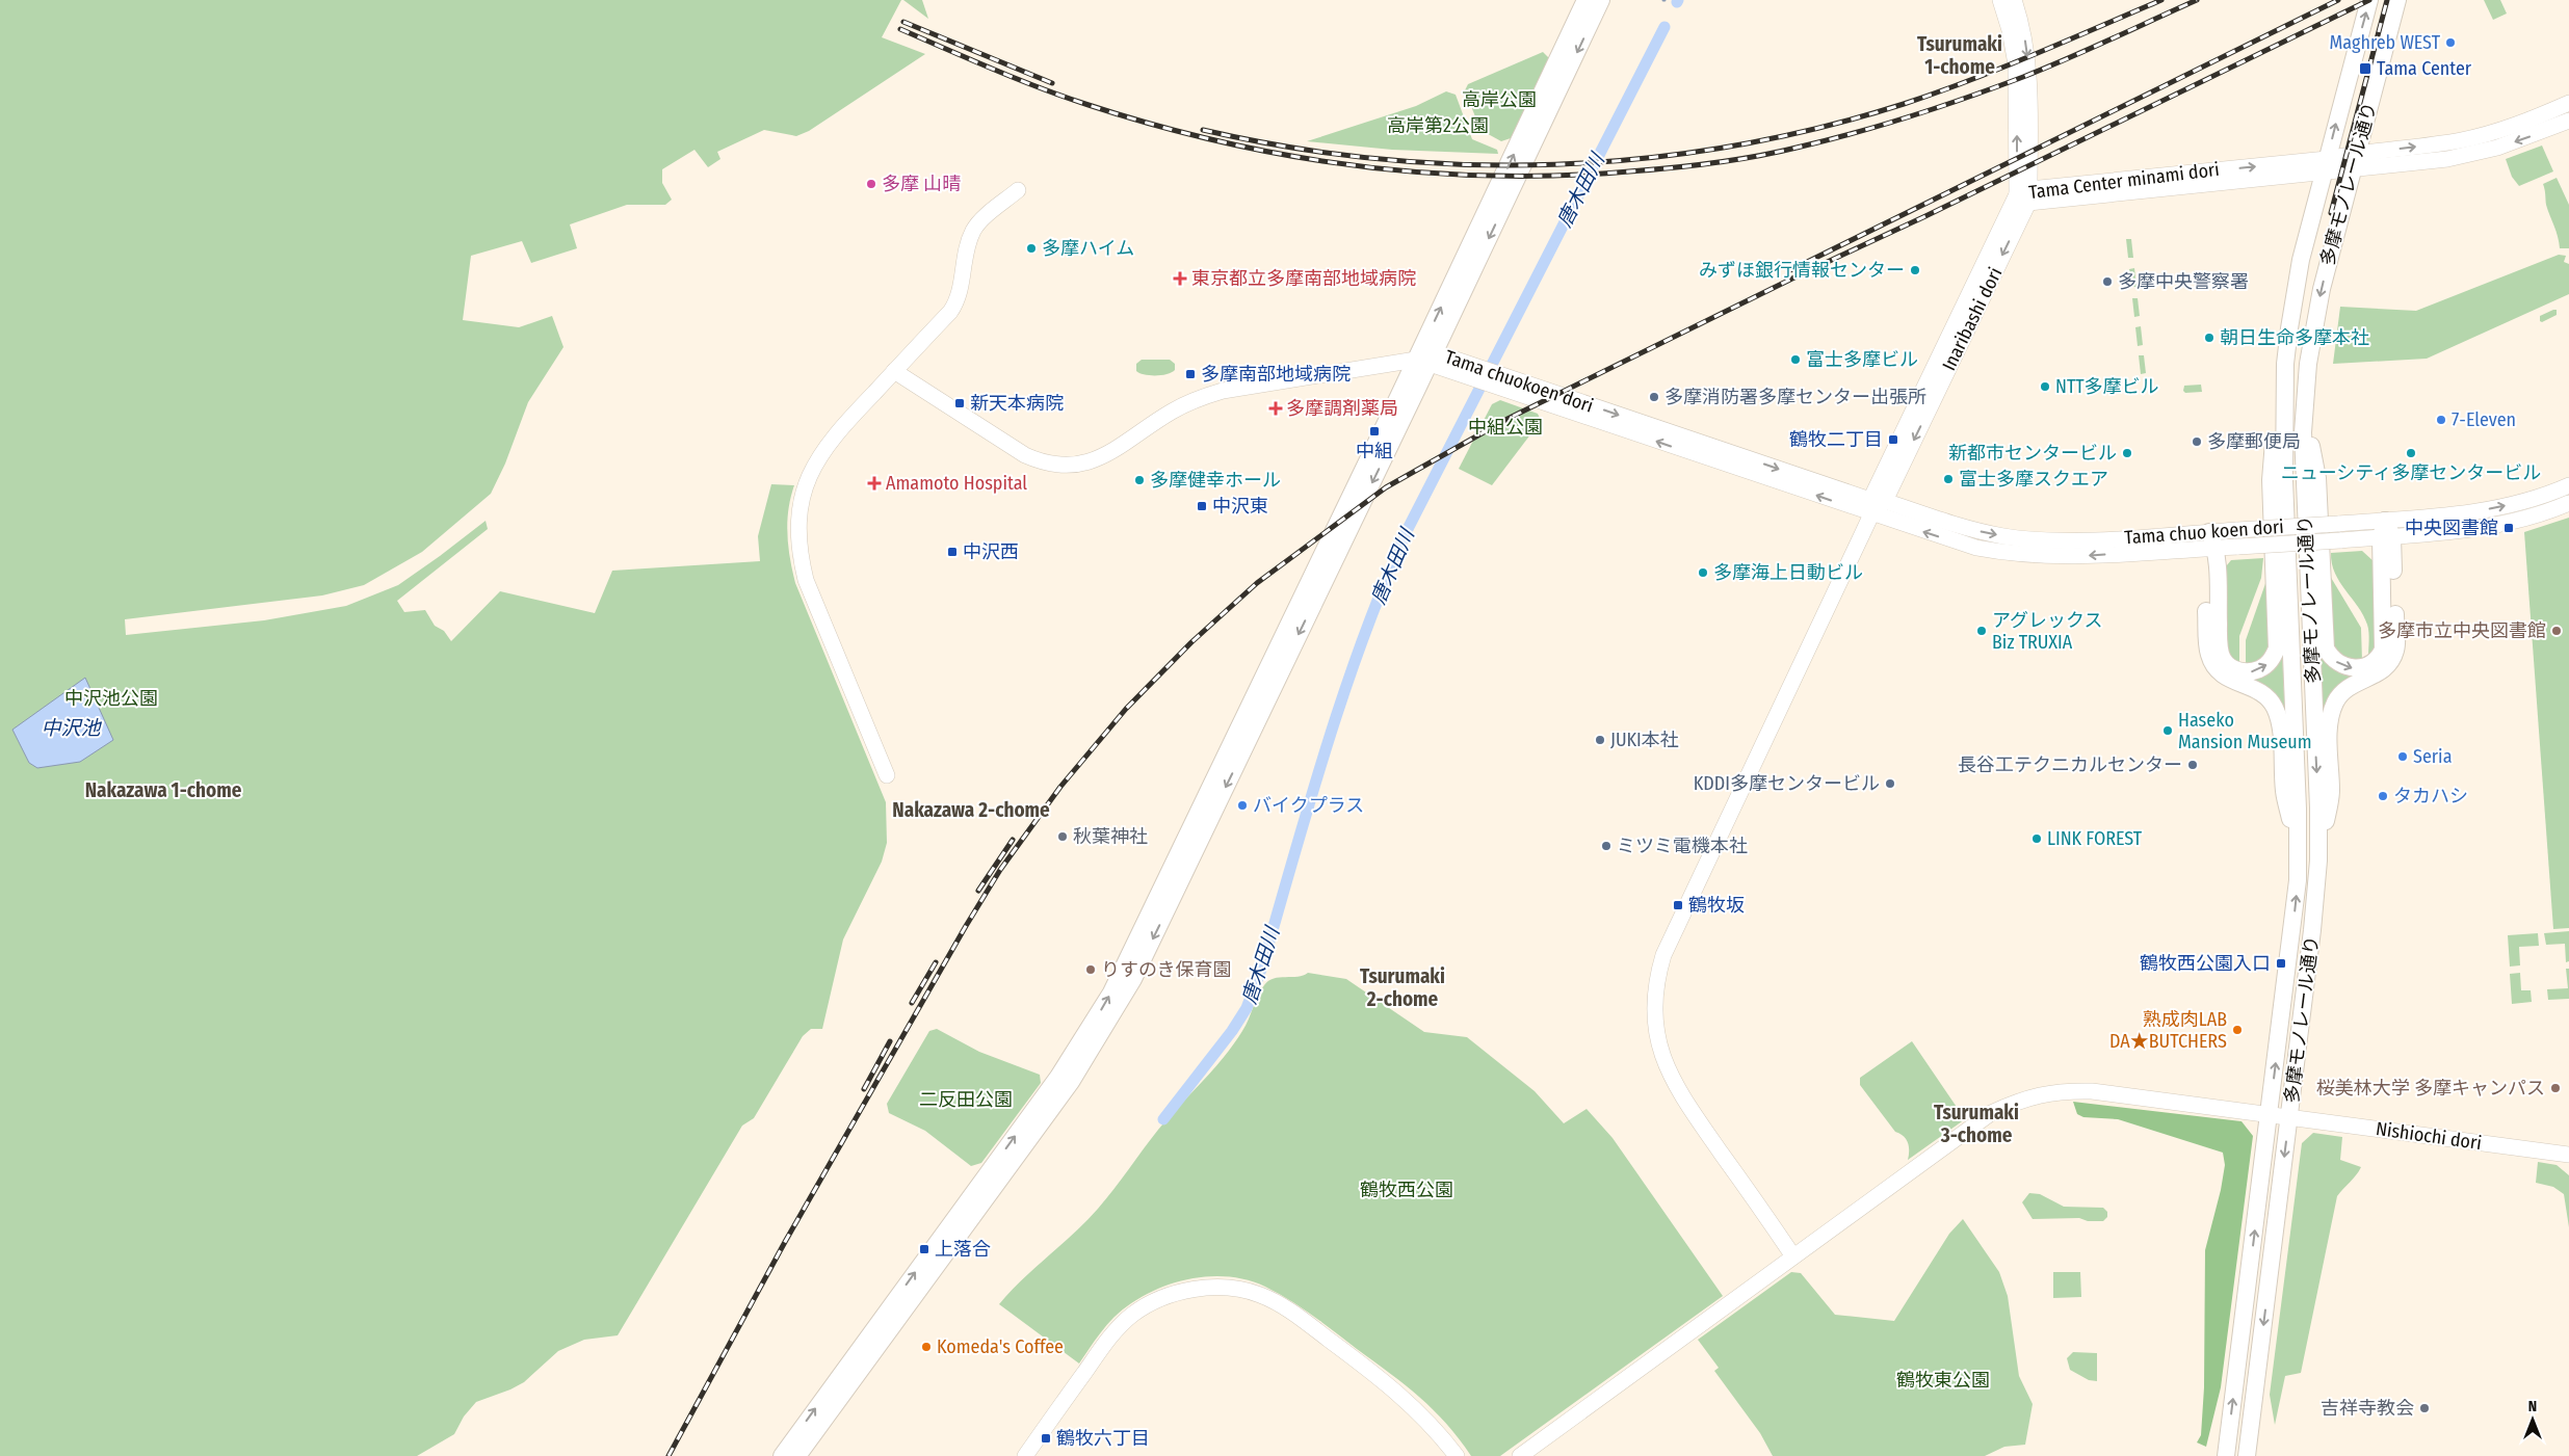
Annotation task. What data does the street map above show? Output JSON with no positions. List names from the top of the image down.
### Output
{
  "streets": {
    "main road": ["多摩モノレール通り"],
    "street": [
      "Tama Center minami dori",
      "Inaribashi dori",
      "Tama chuokoen dori",
      "Tama chuo koen dori",
      "Nishiochi dori"
    ]
  },
  "crossings": [
    ["Tama Center minami dori", "多摩モノレール通り"],
    ["Tama Center minami dori", "Inaribashi dori"],
    ["多摩モノレール通り", "Nishiochi dori"],
    ["Inaribashi dori", "Tama chuokoen dori"],
    ["Inaribashi dori", "Tama chuo koen dori"],
    ["Inaribashi dori", "Nishiochi dori"],
    ["Tama chuokoen dori", "Tama chuo koen dori"]
  ],
  "districts": [
    "Tsurumaki 1-chome",
    "Nakazawa 1-chome",
    "Nakazawa 2-chome",
    "Tsurumaki 2-chome",
    "Tsurumaki 3-chome"
  ],
  "water": ["唐木田川", "中沢池"],
  "parks": [
    "高岸公園",
    "高岸第2公園",
    "中組公園",
    "中沢池公園",
    "二反田公園",
    "鶴牧西公園",
    "鶴牧東公園"
  ],
  "places": {
    "other": [
      "Maghreb WEST",
      "多摩 山晴",
      "多摩ハイム",
      "みずほ銀行情報センター",
      "多摩中央警察署",
      "朝日生命多摩本社",
      "富士多摩ビル",
      "NTT多摩ビル",
      "多摩消防署多摩センター出張所",
      "7-Eleven",
      "多摩郵便局",
      "新都市センタービル",
      "ニューシティ多摩センタービル",
      "富士多摩スクエア",
      "多摩健幸ホール",
      "多摩海上日動ビル",
      "アグレックス Biz TRUXIA",
      "多摩市立中央図書館",
      "Haseko Mansion Museum",
      "JUKI本社",
      "Seria",
      "長谷工テクニカルセンター",
      "KDDI多摩センタービル",
      "タカハシ",
      "バイクプラス",
      "秋葉神社",
      "LINK FOREST",
      "ミツミ電機本社",
      "りすのき保育園",
      "熟成肉LAB DA★BUTCHERS",
      "桜美林大学 多摩キャンパス",
      "Komeda's Coffee",
      "吉祥寺教会"
    ],
    "transit": [
      "Tama Center",
      "多摩南部地域病院",
      "新天本病院",
      "中組",
      "鶴牧二丁目",
      "中沢東",
      "中央図書館",
      "中沢西",
      "鶴牧坂",
      "鶴牧西公園入口",
      "上落合",
      "鶴牧六丁目"
    ],
    "health": ["東京都立多摩南部地域病院", "多摩調剤薬局", "Amamoto Hospital"]
  },
  "north": "top"
}
